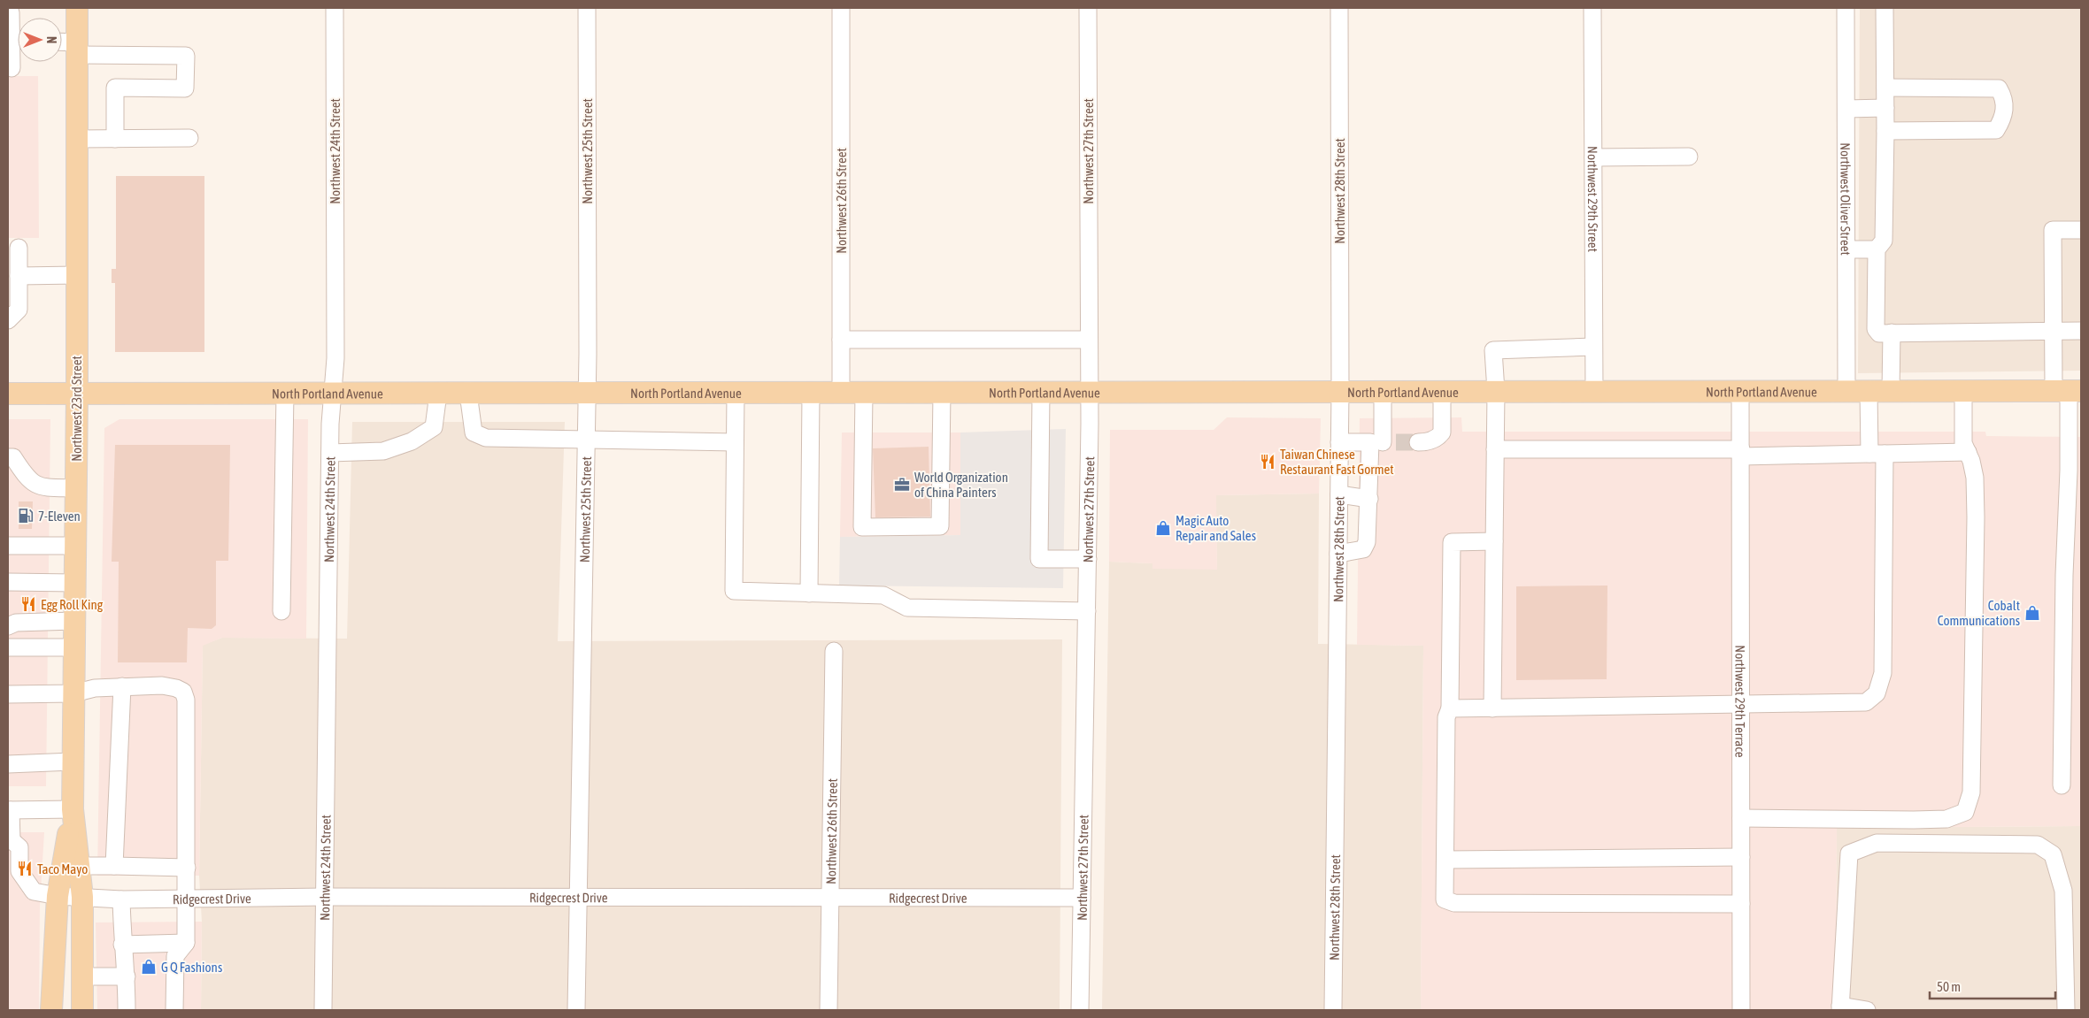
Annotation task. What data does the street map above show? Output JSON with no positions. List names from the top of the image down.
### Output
{
  "streets": {
    "main road": ["North Portland Avenue", "Northwest 23rd Street"],
    "street": [
      "Northwest 24th Street",
      "Northwest 25th Street",
      "Northwest 27th Street",
      "Northwest 28th Street",
      "Northwest 29th Street",
      "Northwest Oliver Street",
      "Northwest 26th Street",
      "Northwest 29th Terrace",
      "Ridgecrest Drive"
    ]
  },
  "crossings": [
    ["Northwest 24th Street", "North Portland Avenue"],
    ["Northwest 24th Street", "Ridgecrest Drive"],
    ["Northwest 25th Street", "North Portland Avenue"],
    ["Northwest 25th Street", "Ridgecrest Drive"],
    ["Northwest 27th Street", "North Portland Avenue"],
    ["Northwest 27th Street", "Ridgecrest Drive"],
    ["Northwest 28th Street", "North Portland Avenue"],
    ["Northwest 29th Street", "North Portland Avenue"],
    ["Northwest Oliver Street", "North Portland Avenue"],
    ["Northwest 26th Street", "North Portland Avenue"],
    ["Northwest 26th Street", "Ridgecrest Drive"],
    ["North Portland Avenue", "Northwest 23rd Street"],
    ["North Portland Avenue", "Northwest 29th Terrace"],
    ["Northwest 23rd Street", "Ridgecrest Drive"]
  ],
  "places": {
    "restaurant": ["Taiwan Chinese Restaurant Fast Gormet", "Egg Roll King", "Taco Mayo"],
    "office": ["World Organization of China Painters"],
    "fuel station": ["7-Eleven"],
    "shop": ["Magic Auto Repair and Sales", "Cobalt Communications", "G Q Fashions"]
  },
  "scale_bar": "50 m",
  "north": "right"
}
